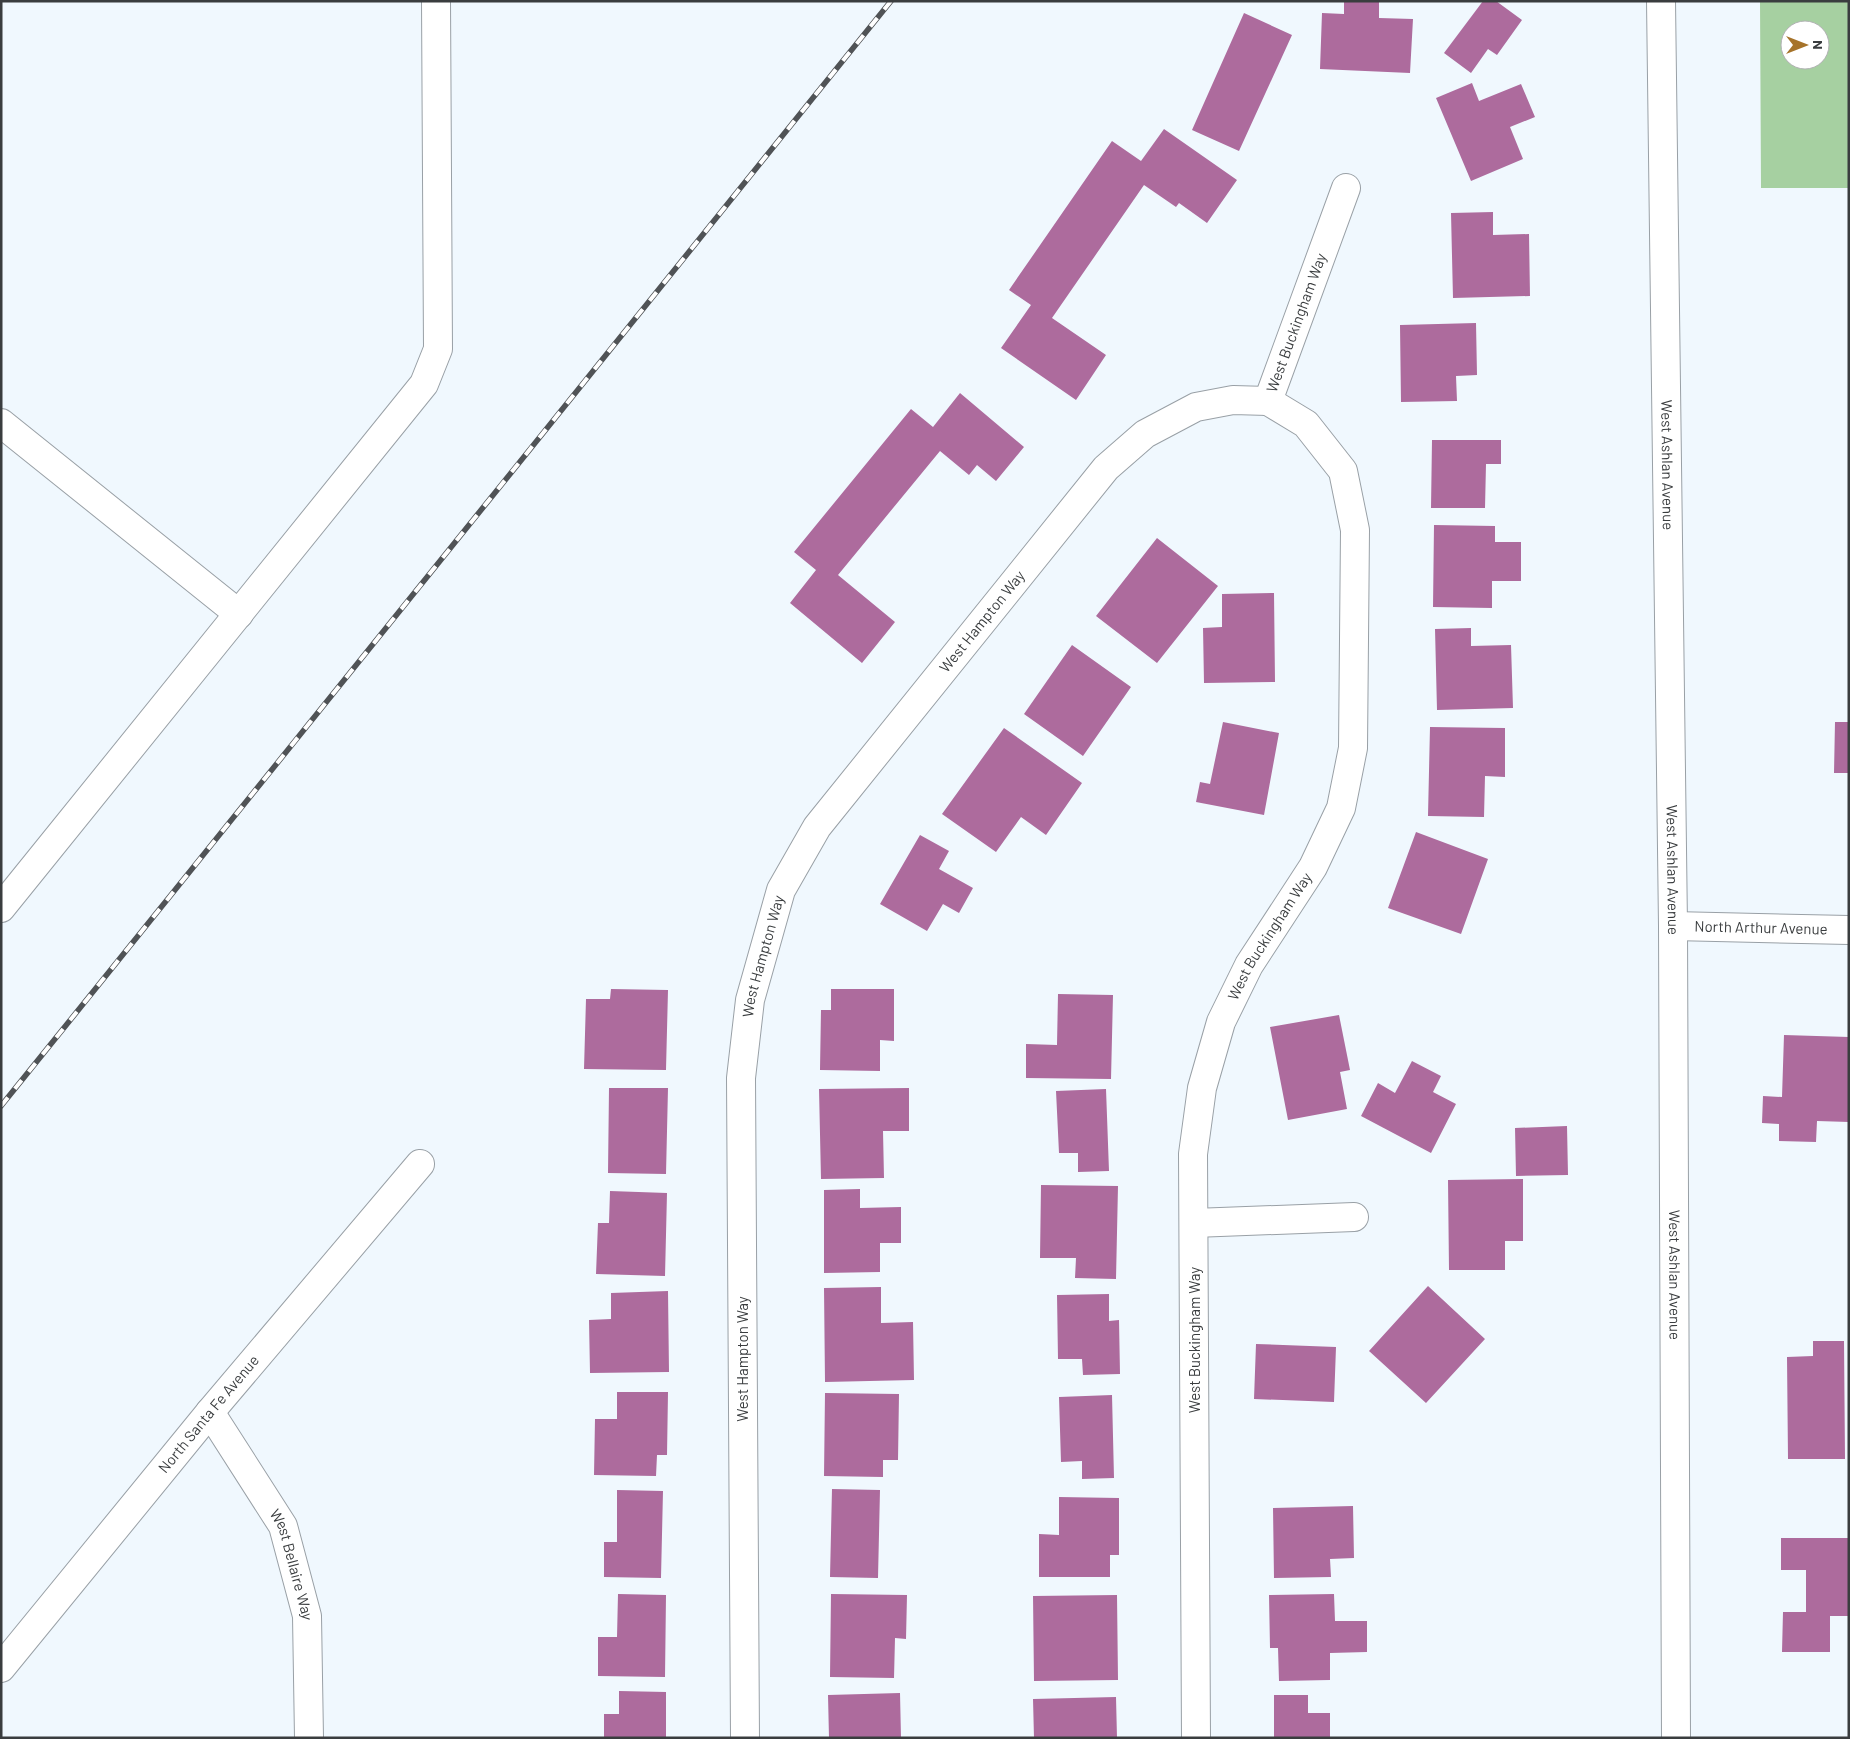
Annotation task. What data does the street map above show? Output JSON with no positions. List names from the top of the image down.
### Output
{
  "streets": {
    "street": [
      "West Buckingham Way",
      "West Ashlan Avenue",
      "West Hampton Way",
      "North Arthur Avenue",
      "North Santa Fe Avenue",
      "West Bellaire Way"
    ]
  },
  "crossings": [
    ["West Buckingham Way", "West Hampton Way"],
    ["West Ashlan Avenue", "North Arthur Avenue"],
    ["North Santa Fe Avenue", "West Bellaire Way"]
  ],
  "north": "right"
}
